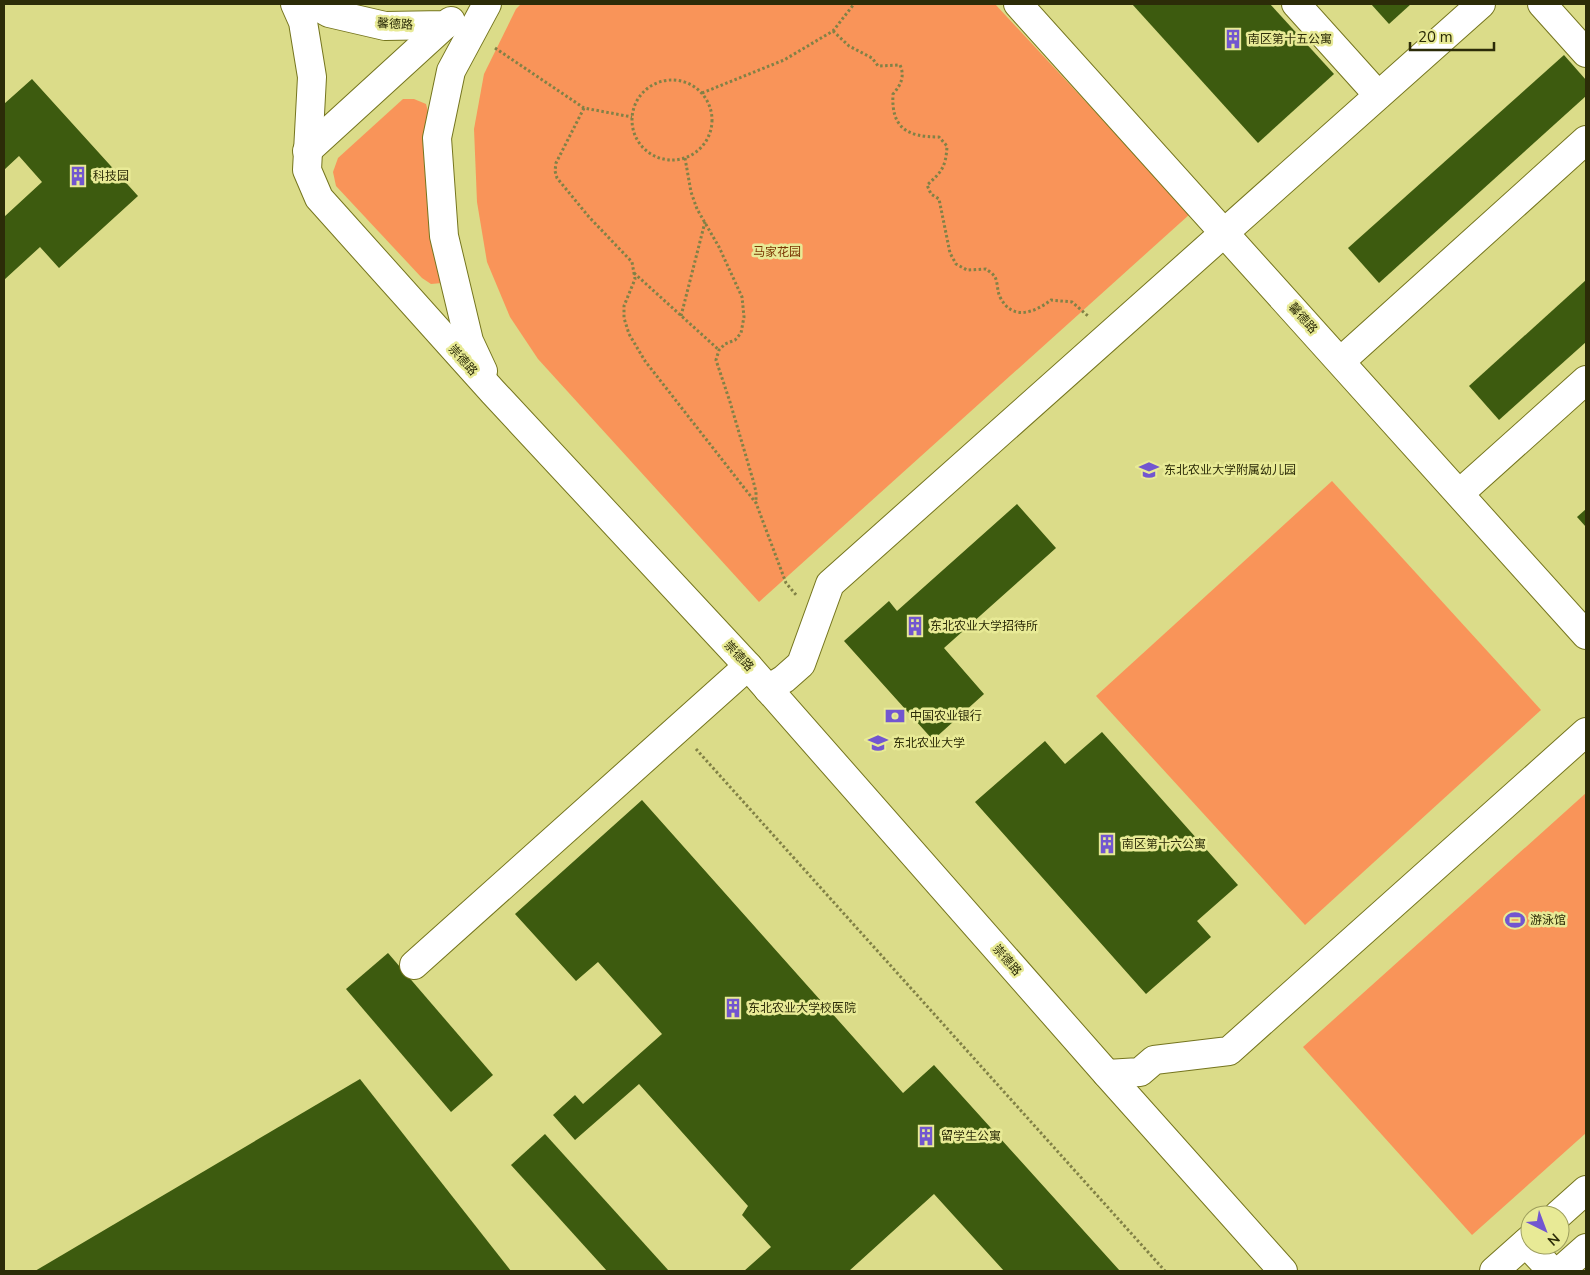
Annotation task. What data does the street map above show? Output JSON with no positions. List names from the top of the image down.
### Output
{
  "streets": {
    "street": ["馨德路", "崇德路"]
  },
  "parks": ["马家花园"],
  "places": {
    "building": [
      "南区第十五公寓",
      "科技园",
      "东北农业大学招待所",
      "南区第十六公寓",
      "东北农业大学校医院",
      "留学生公寓"
    ],
    "school or university": ["东北农业大学附属幼儿园", "东北农业大学"],
    "bank": ["中国农业银行"],
    "sports": ["游泳馆"]
  },
  "scale_bar": "20 m",
  "north": "bottom right"
}
